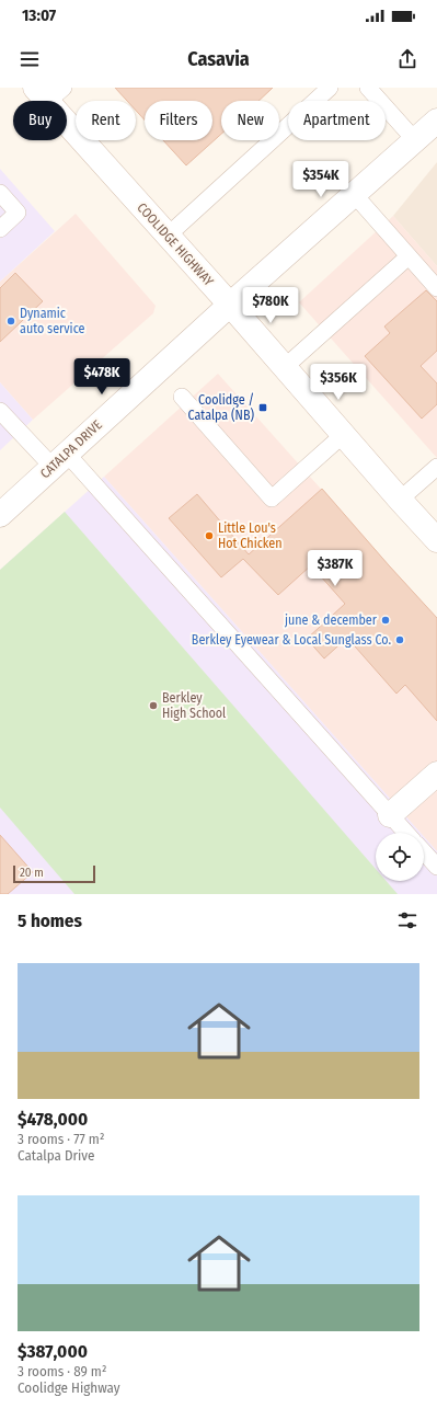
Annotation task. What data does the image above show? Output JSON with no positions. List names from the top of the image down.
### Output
{
  "streets": {
    "street": ["COOLIDGE HIGHWAY", "CATALPA DRIVE"]
  },
  "crossings": [
    ["COOLIDGE HIGHWAY", "CATALPA DRIVE"]
  ],
  "places": {
    "other": [
      "Dynamic auto service",
      "Little Lou's Hot Chicken",
      "june & december",
      "Berkley Eyewear & Local Sunglass Co.",
      "Berkley High School"
    ],
    "transit": ["Coolidge / Catalpa (NB)"]
  },
  "scale_bar": "20 m",
  "page": {
    "status": "13:07",
    "header": "Casavia",
    "chip": [
      "Buy",
      "Rent",
      "Filters",
      "New",
      "Apartment"
    ],
    "price": [
      "$354K",
      "$780K",
      "$478K",
      "$356K",
      "$387K"
    ],
    "scale": "20 m",
    "heading": "5 homes",
    "list": [
      {
        "name": "$478,000",
        "note": "3 rooms · 77 m² · Catalpa Drive"
      },
      {
        "name": "$387,000",
        "note": "3 rooms · 89 m² · Coolidge Highway"
      }
    ]
  }
}
